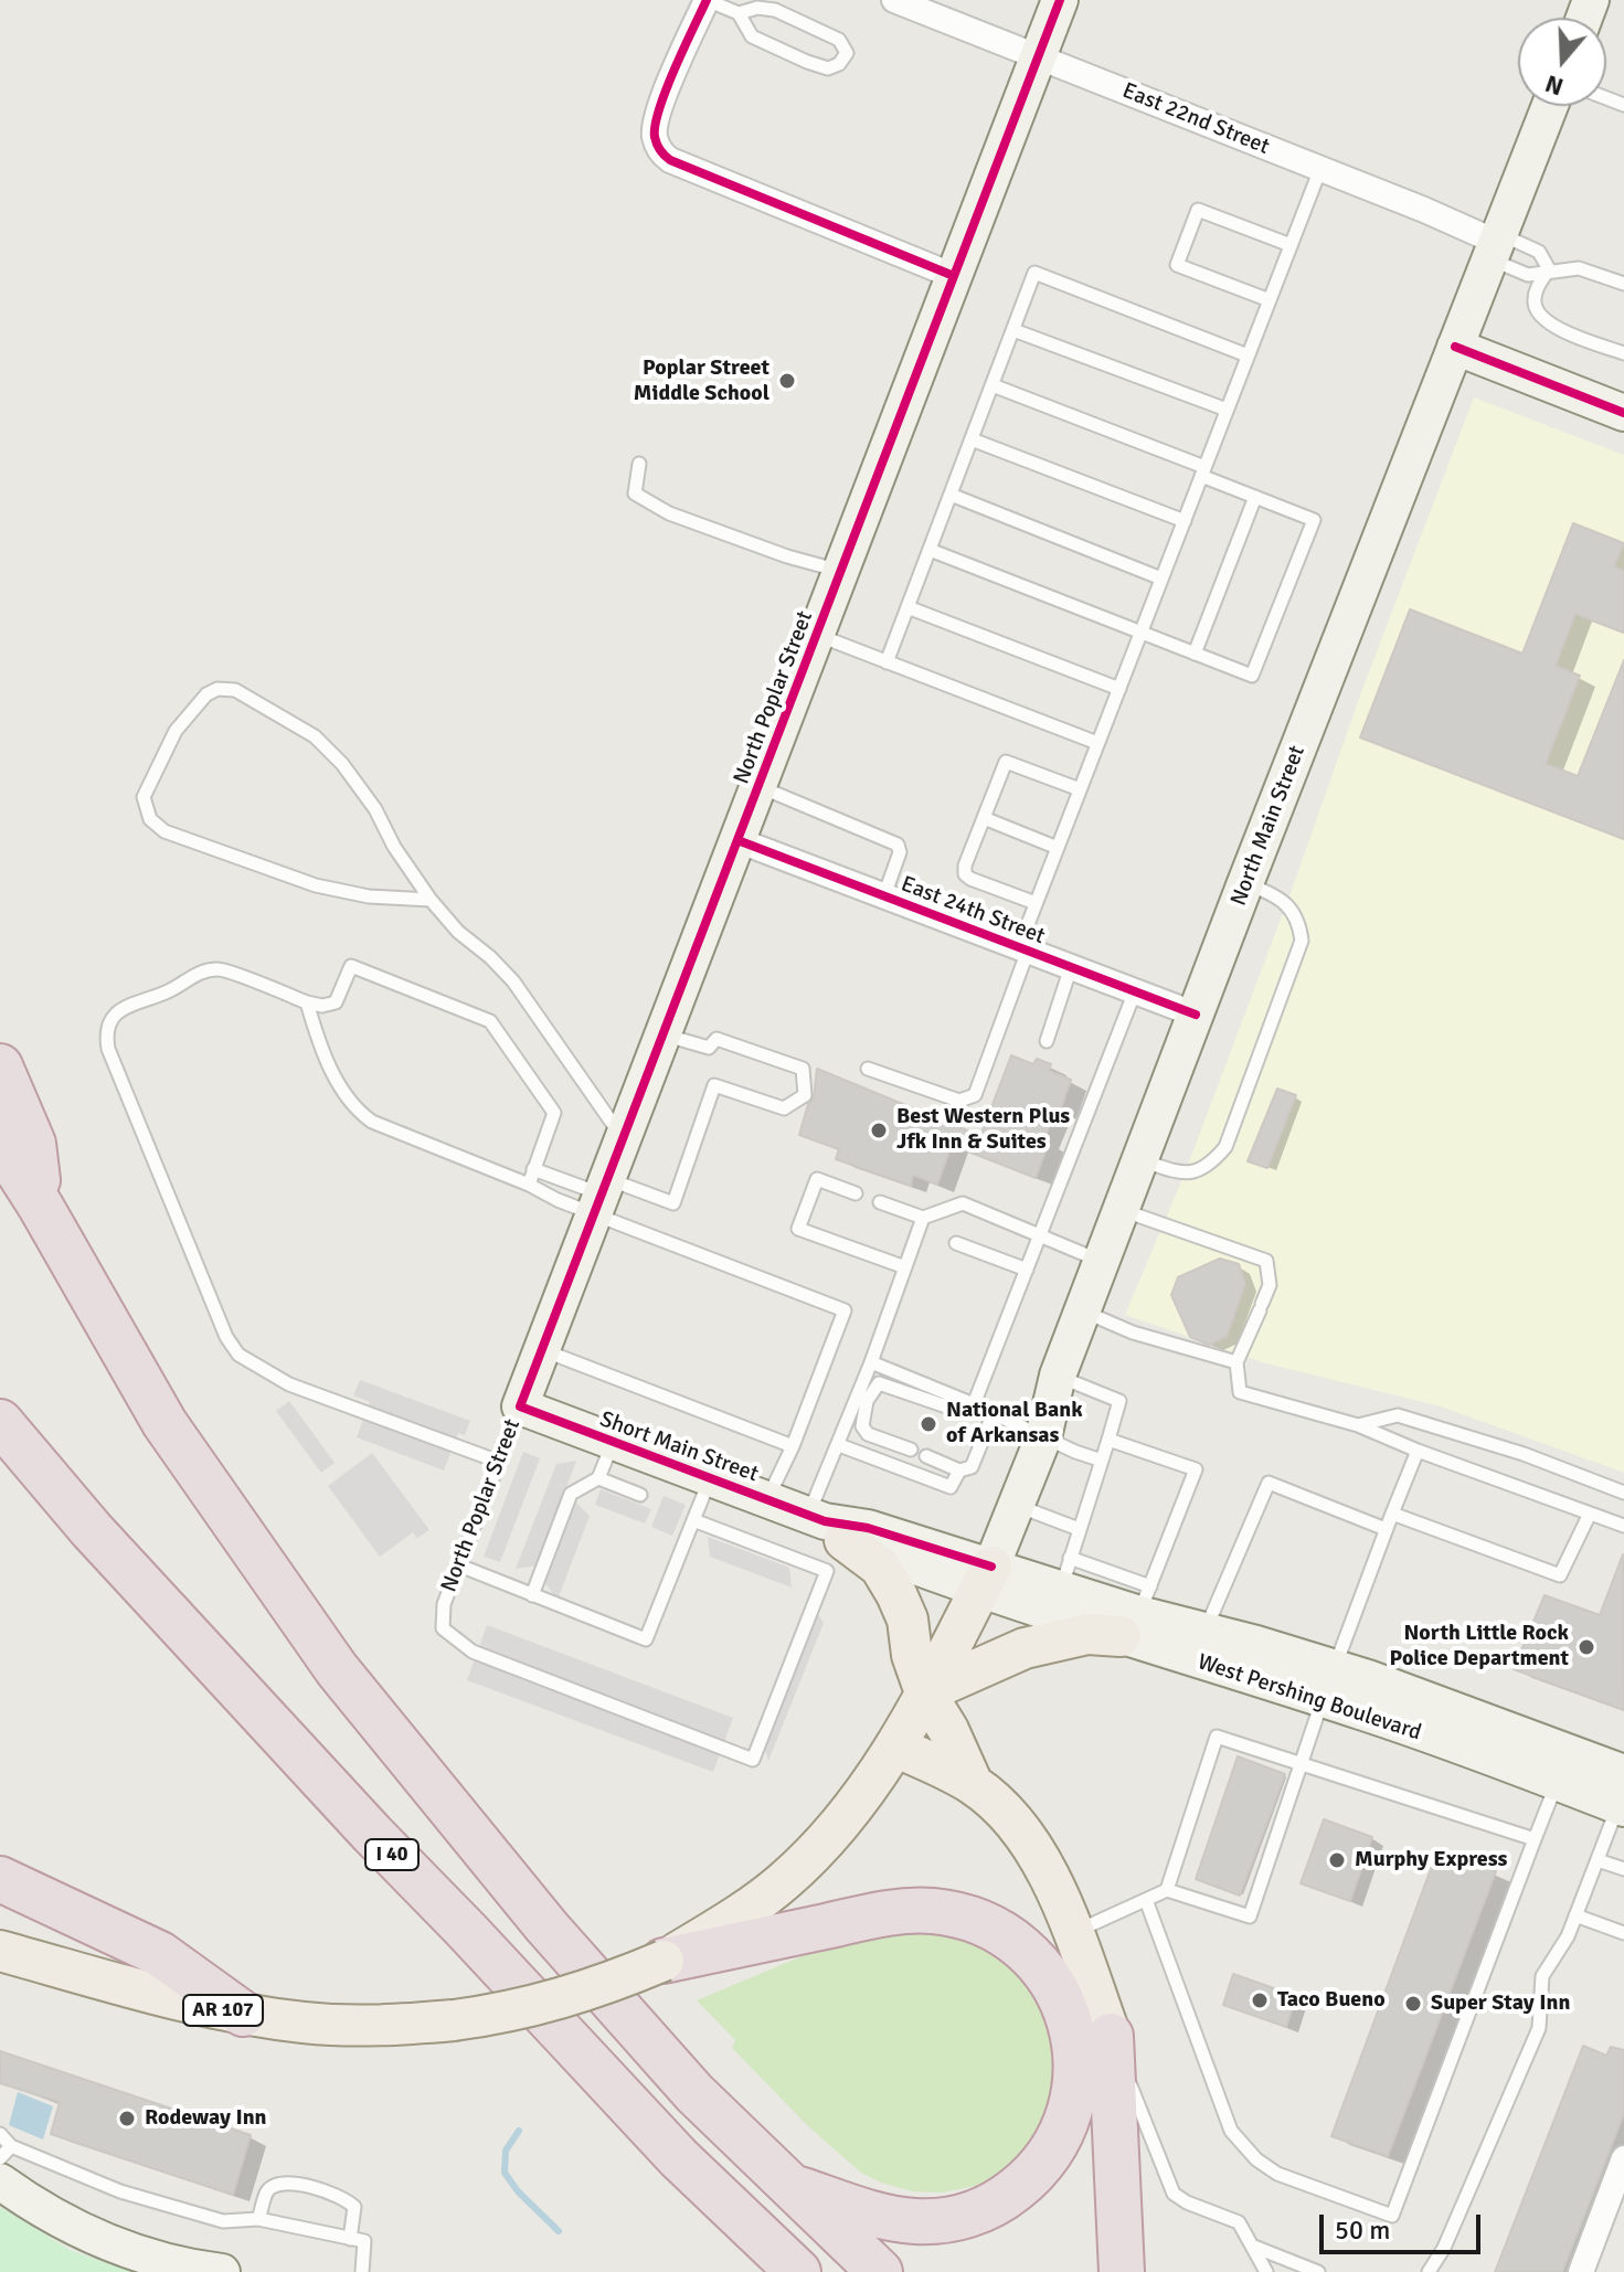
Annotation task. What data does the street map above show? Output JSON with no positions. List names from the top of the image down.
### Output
{
  "streets": {
    "highway": ["I 40"],
    "main road": [
      "North Poplar Street",
      "North Main Street",
      "Short Main Street",
      "West Pershing Boulevard",
      "AR 107"
    ],
    "street": ["East 22nd Street", "East 24th Street"]
  },
  "crossings": [
    ["East 22nd Street", "North Poplar Street"],
    ["East 22nd Street", "North Main Street"],
    ["North Poplar Street", "East 24th Street"],
    ["North Poplar Street", "Short Main Street"],
    ["North Main Street", "East 24th Street"],
    ["North Main Street", "Short Main Street"],
    ["North Main Street", "West Pershing Boulevard"],
    ["Short Main Street", "West Pershing Boulevard"]
  ],
  "places": [
    "Poplar Street Middle School",
    "Best Western Plus Jfk Inn & Suites",
    "National Bank of Arkansas",
    "North Little Rock Police Department",
    "Murphy Express",
    "Taco Bueno",
    "Super Stay Inn",
    "Rodeway Inn"
  ],
  "scale_bar": "50 m",
  "north": "bottom"
}
